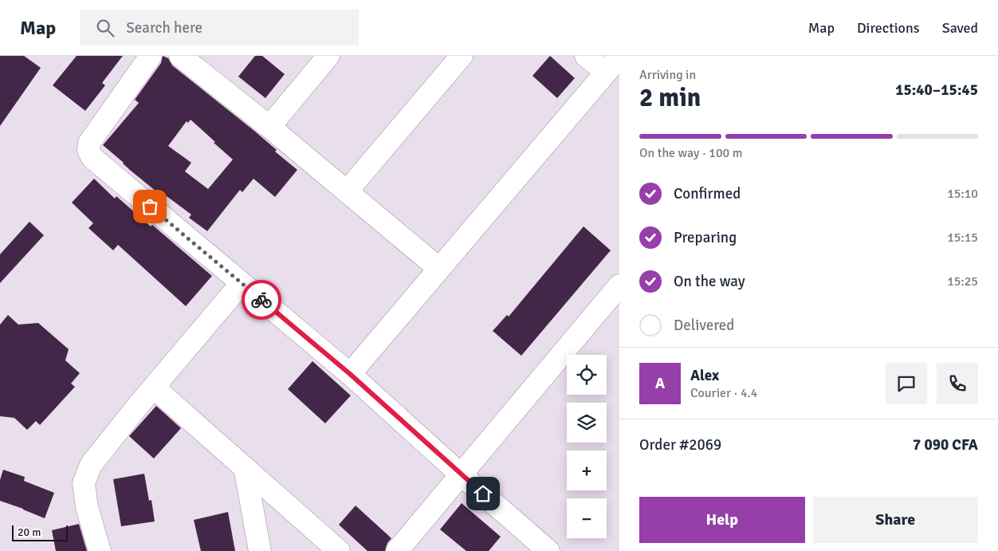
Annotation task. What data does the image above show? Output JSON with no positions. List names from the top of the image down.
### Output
{
  "scale_bar": "20 m",
  "page": {
    "header": "Map",
    "search": "Search here",
    "nav": ["Map", "Directions", "Saved"],
    "heading": ["2 min", "Arriving in", "15:40–15:45"],
    "panel": [
      "Alex",
      "Courier · 4.4",
      "Order #2069",
      "7 090 CFA"
    ],
    "bar": "On the way · 100 m",
    "list": [
      ["Confirmed", "15:10"],
      ["Preparing", "15:15"],
      ["On the way", "15:25"],
      "Delivered"
    ],
    "map_buttons": ["+", "−"],
    "round": "A",
    "buttons": ["Help", "Share"],
    "scale": "20 m"
  }
}
